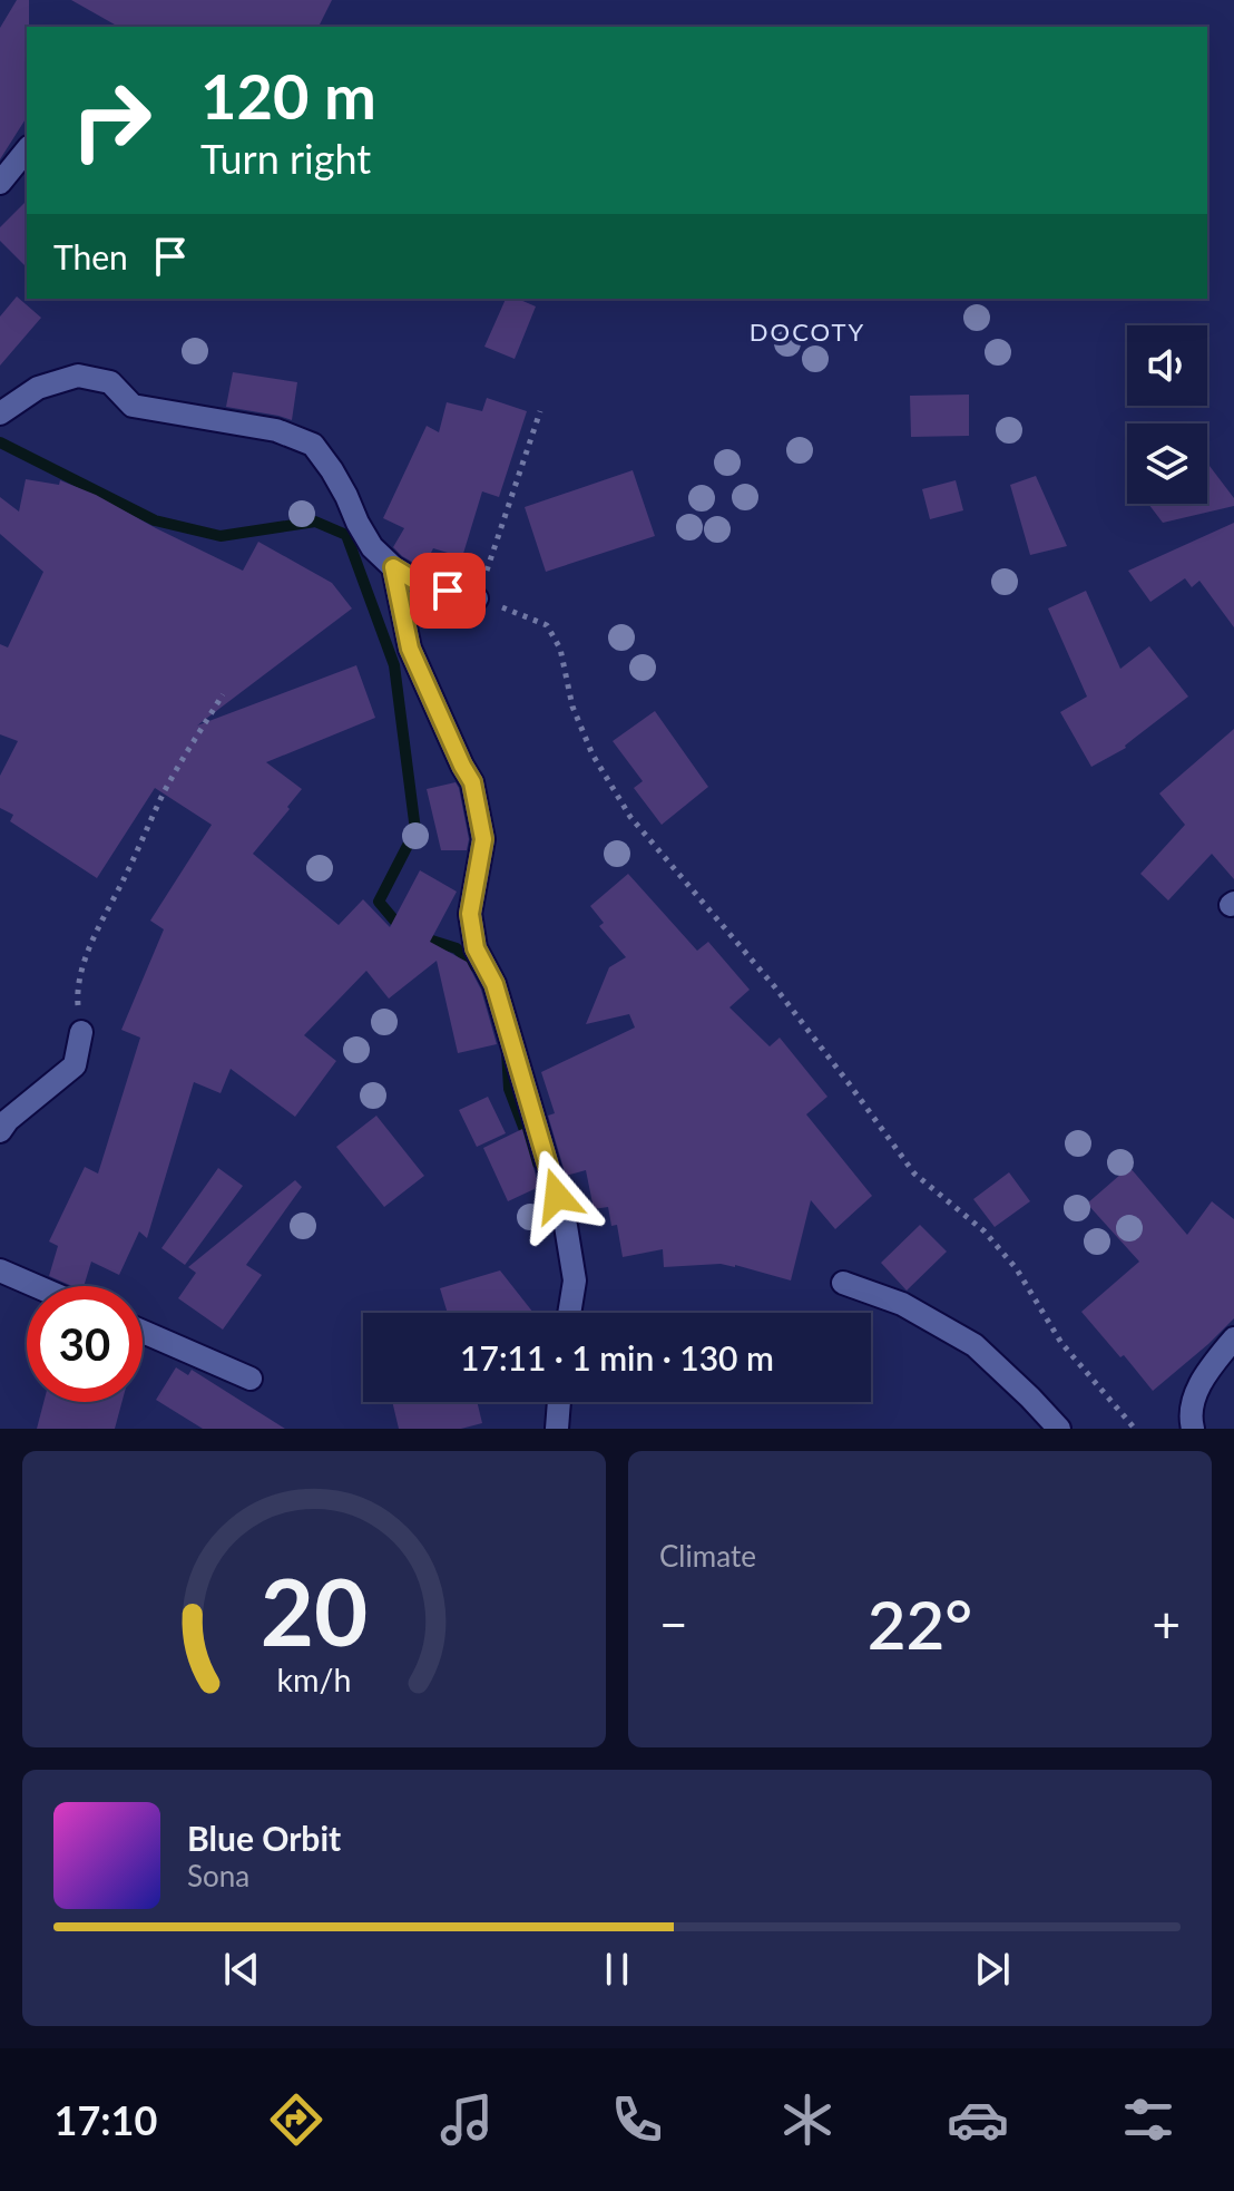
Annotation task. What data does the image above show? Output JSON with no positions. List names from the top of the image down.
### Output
{
  "districts": ["DOCOTY"],
  "page": {
    "turn": ["120 m", "Turn right"],
    "then": "Then",
    "limit": "30",
    "trip": "17:11 · 1 min · 130 m",
    "tile": "Climate",
    "heat": ["−", "22°", "+"],
    "song": ["Blue Orbit", "Sona"],
    "tabs": "17:10",
    "gauge": ["20", "km/h"]
  }
}
